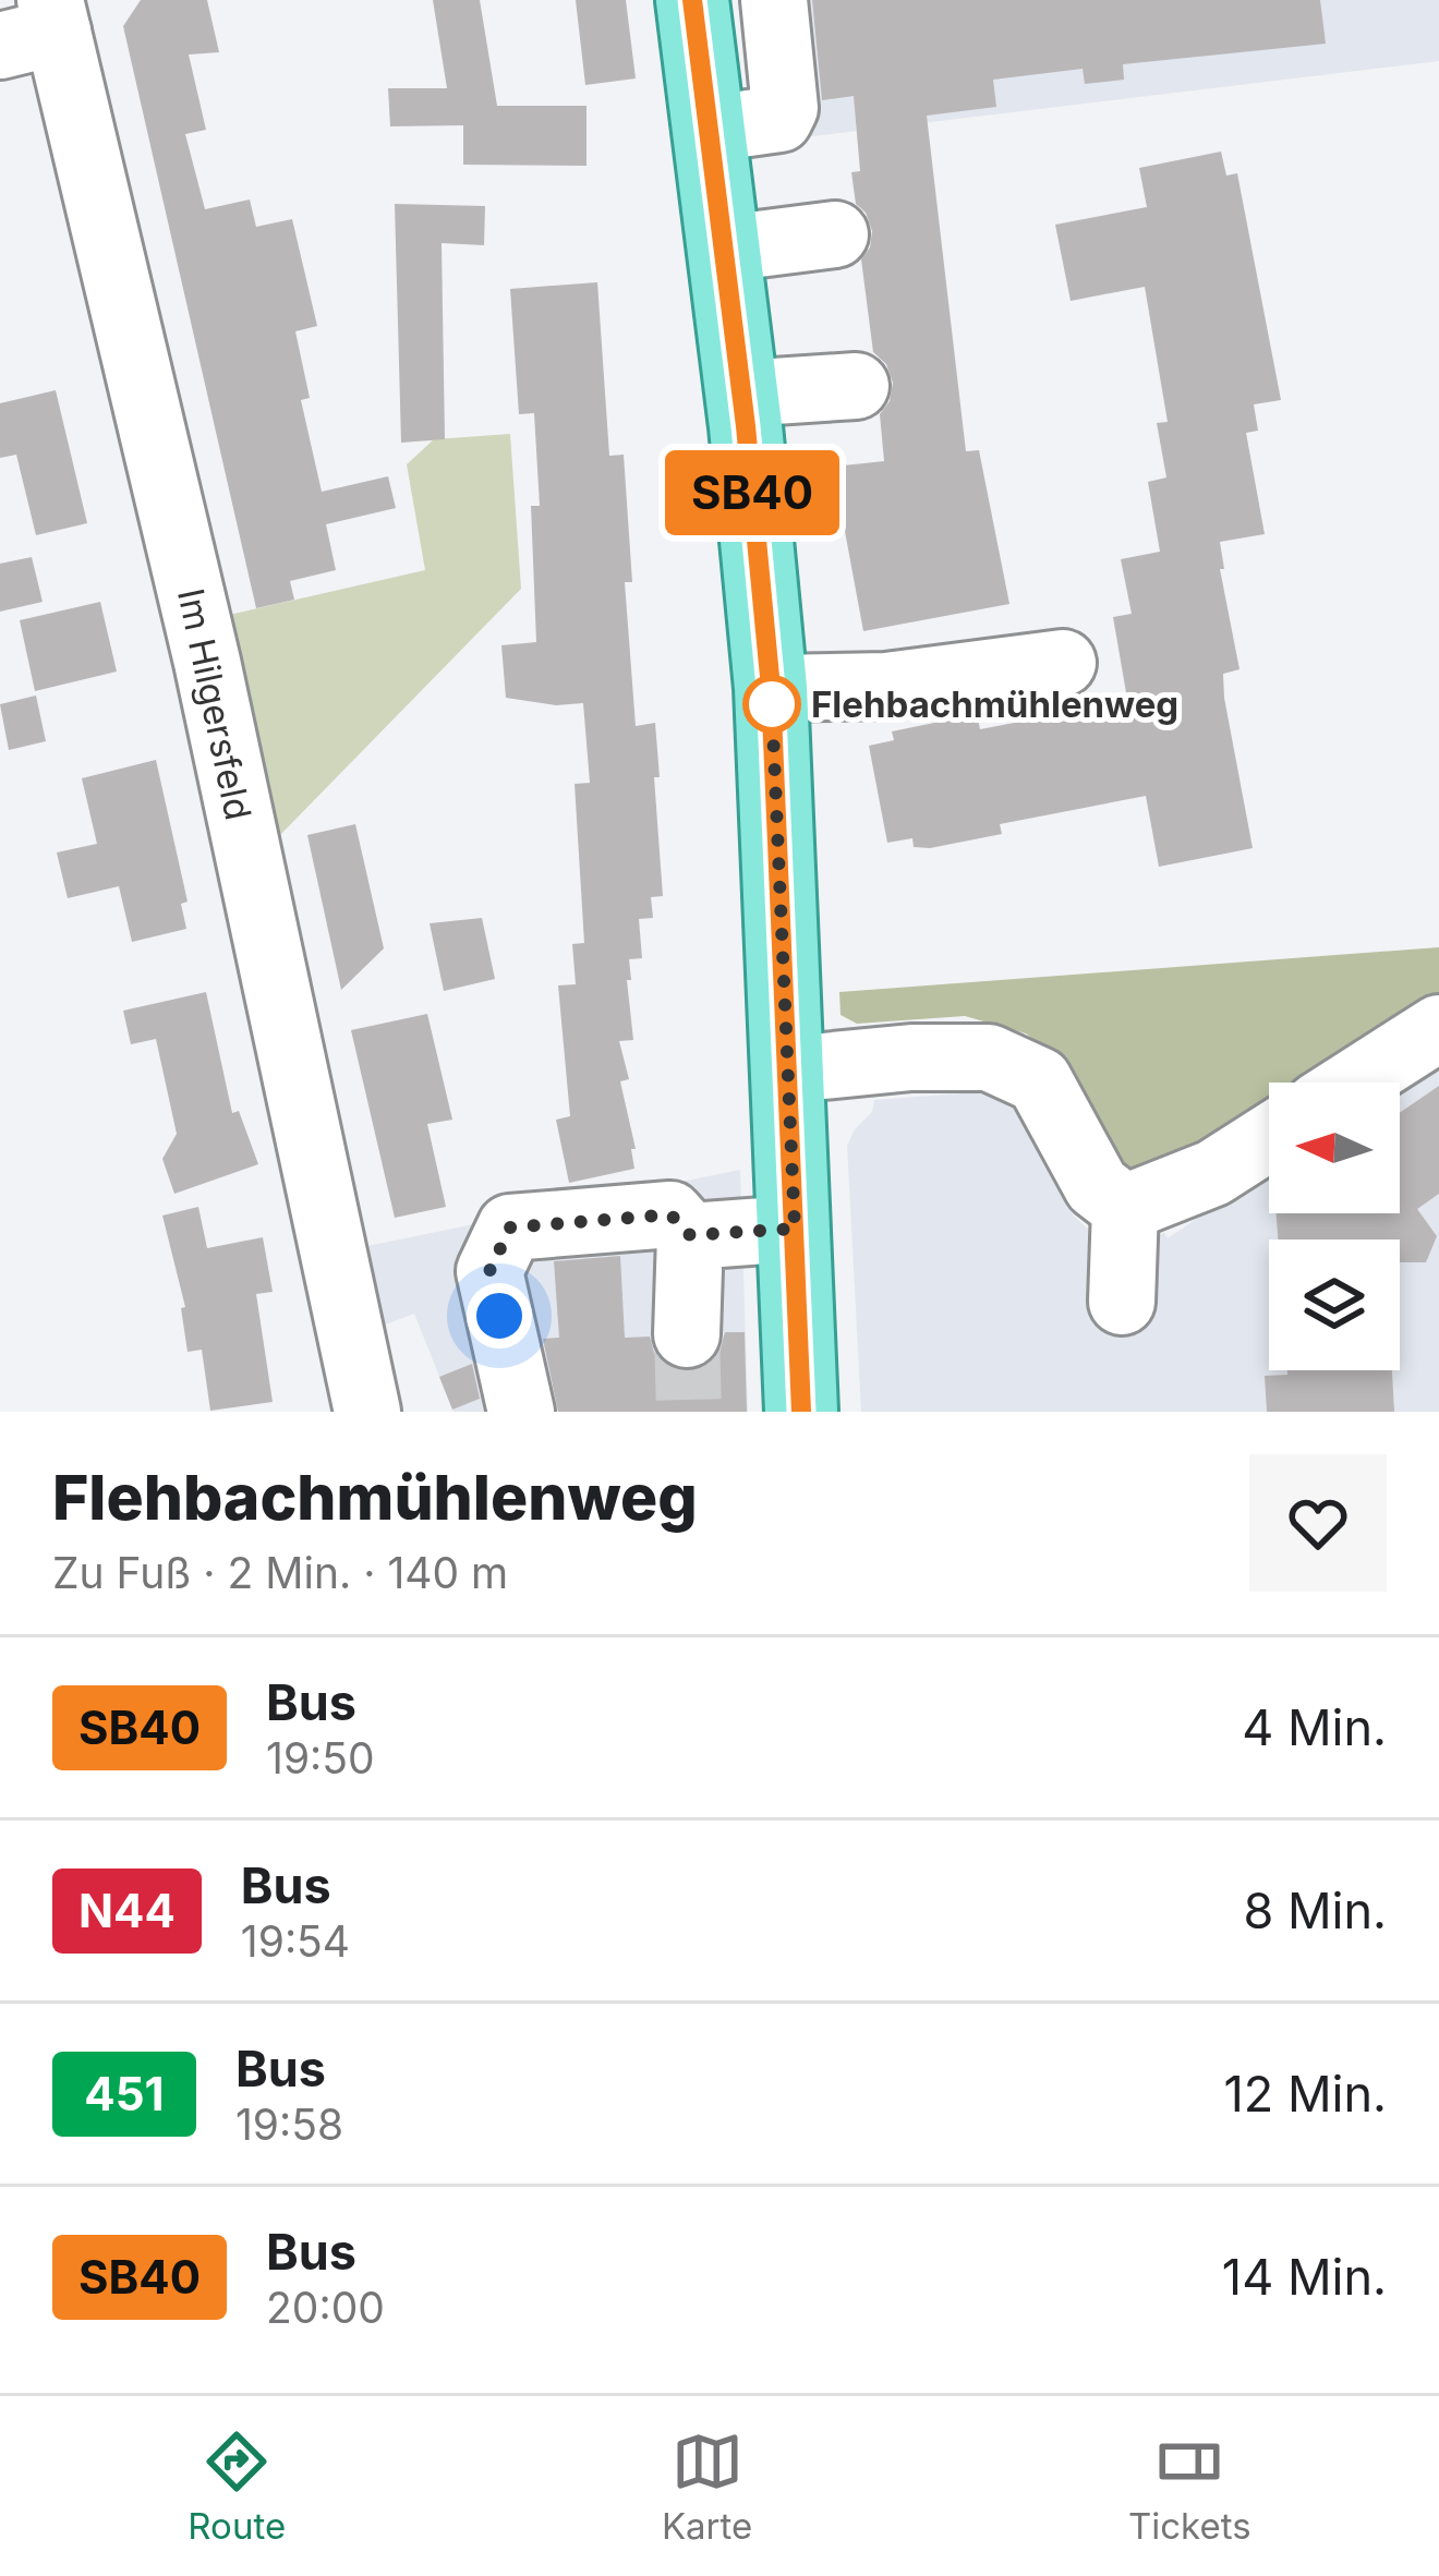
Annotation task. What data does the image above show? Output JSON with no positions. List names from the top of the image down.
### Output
{
  "streets": {
    "street": ["Im Hilgersfeld"]
  },
  "places": ["Flehbachmühlenweg"],
  "lines": ["bus line SB40"],
  "north": "left",
  "page": {
    "on_map": "SB40",
    "heading": ["Flehbachmühlenweg", "Zu Fuß · 2 Min. · 140 m"],
    "list": [
      {
        "mark": "SB40",
        "name": "Bus",
        "note": "19:50",
        "value": "4 Min."
      },
      {
        "mark": "N44",
        "name": "Bus",
        "note": "19:54",
        "value": "8 Min."
      },
      {
        "mark": "451",
        "name": "Bus",
        "note": "19:58",
        "value": "12 Min."
      },
      {
        "mark": "SB40",
        "name": "Bus",
        "note": "20:00",
        "value": "14 Min."
      }
    ],
    "tabs": ["Route", "Karte", "Tickets"]
  }
}
